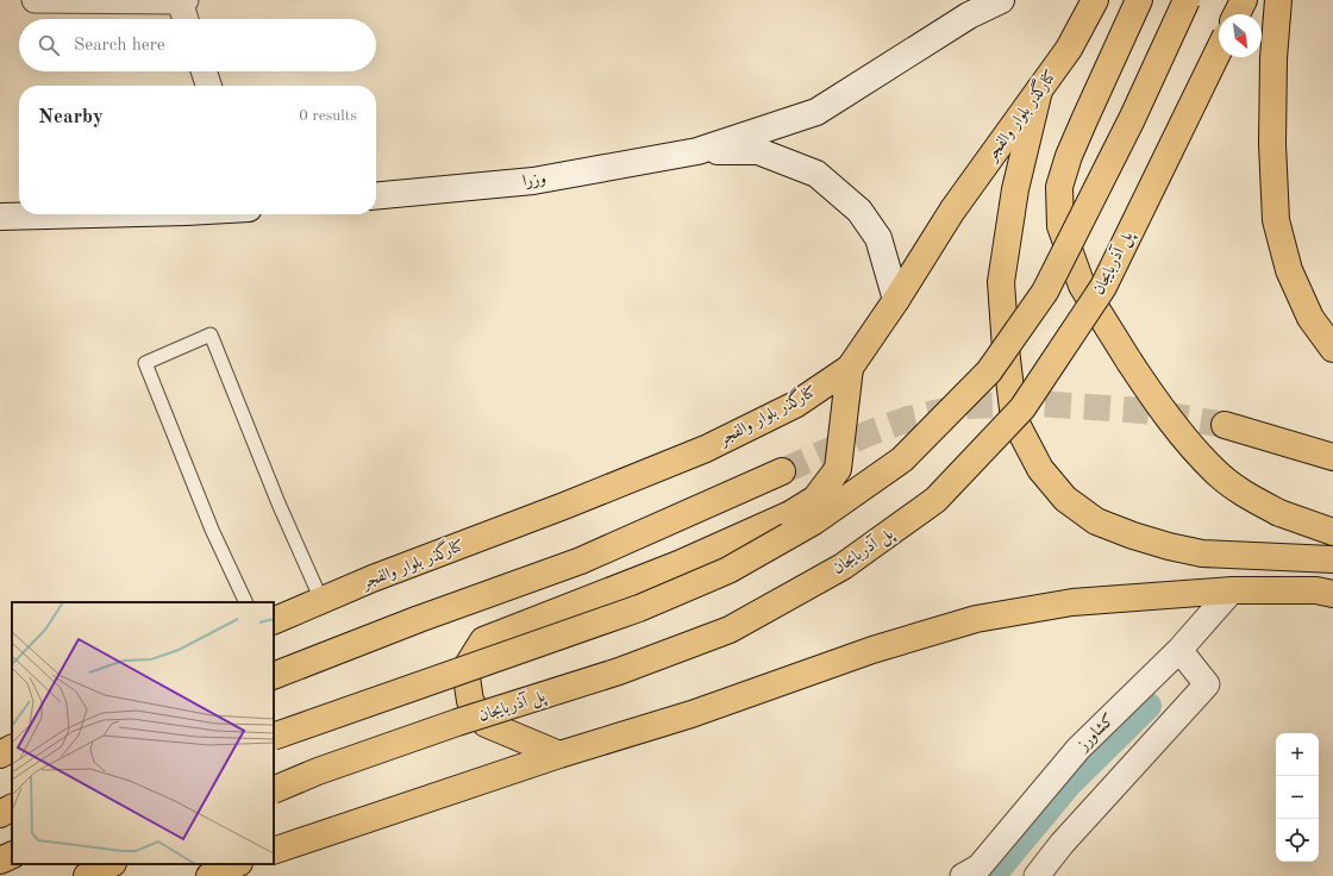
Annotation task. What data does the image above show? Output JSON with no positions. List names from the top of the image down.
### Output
{
  "streets": {
    "main road": ["کنارگذر بلوار والفجر", "پل آذربایجان"],
    "street": ["وزرا", "کشاورز"]
  },
  "north": "bottom right",
  "page": {
    "search": "Search here",
    "heading": ["Nearby", "0 results"],
    "map_buttons": ["+", "−"]
  }
}
